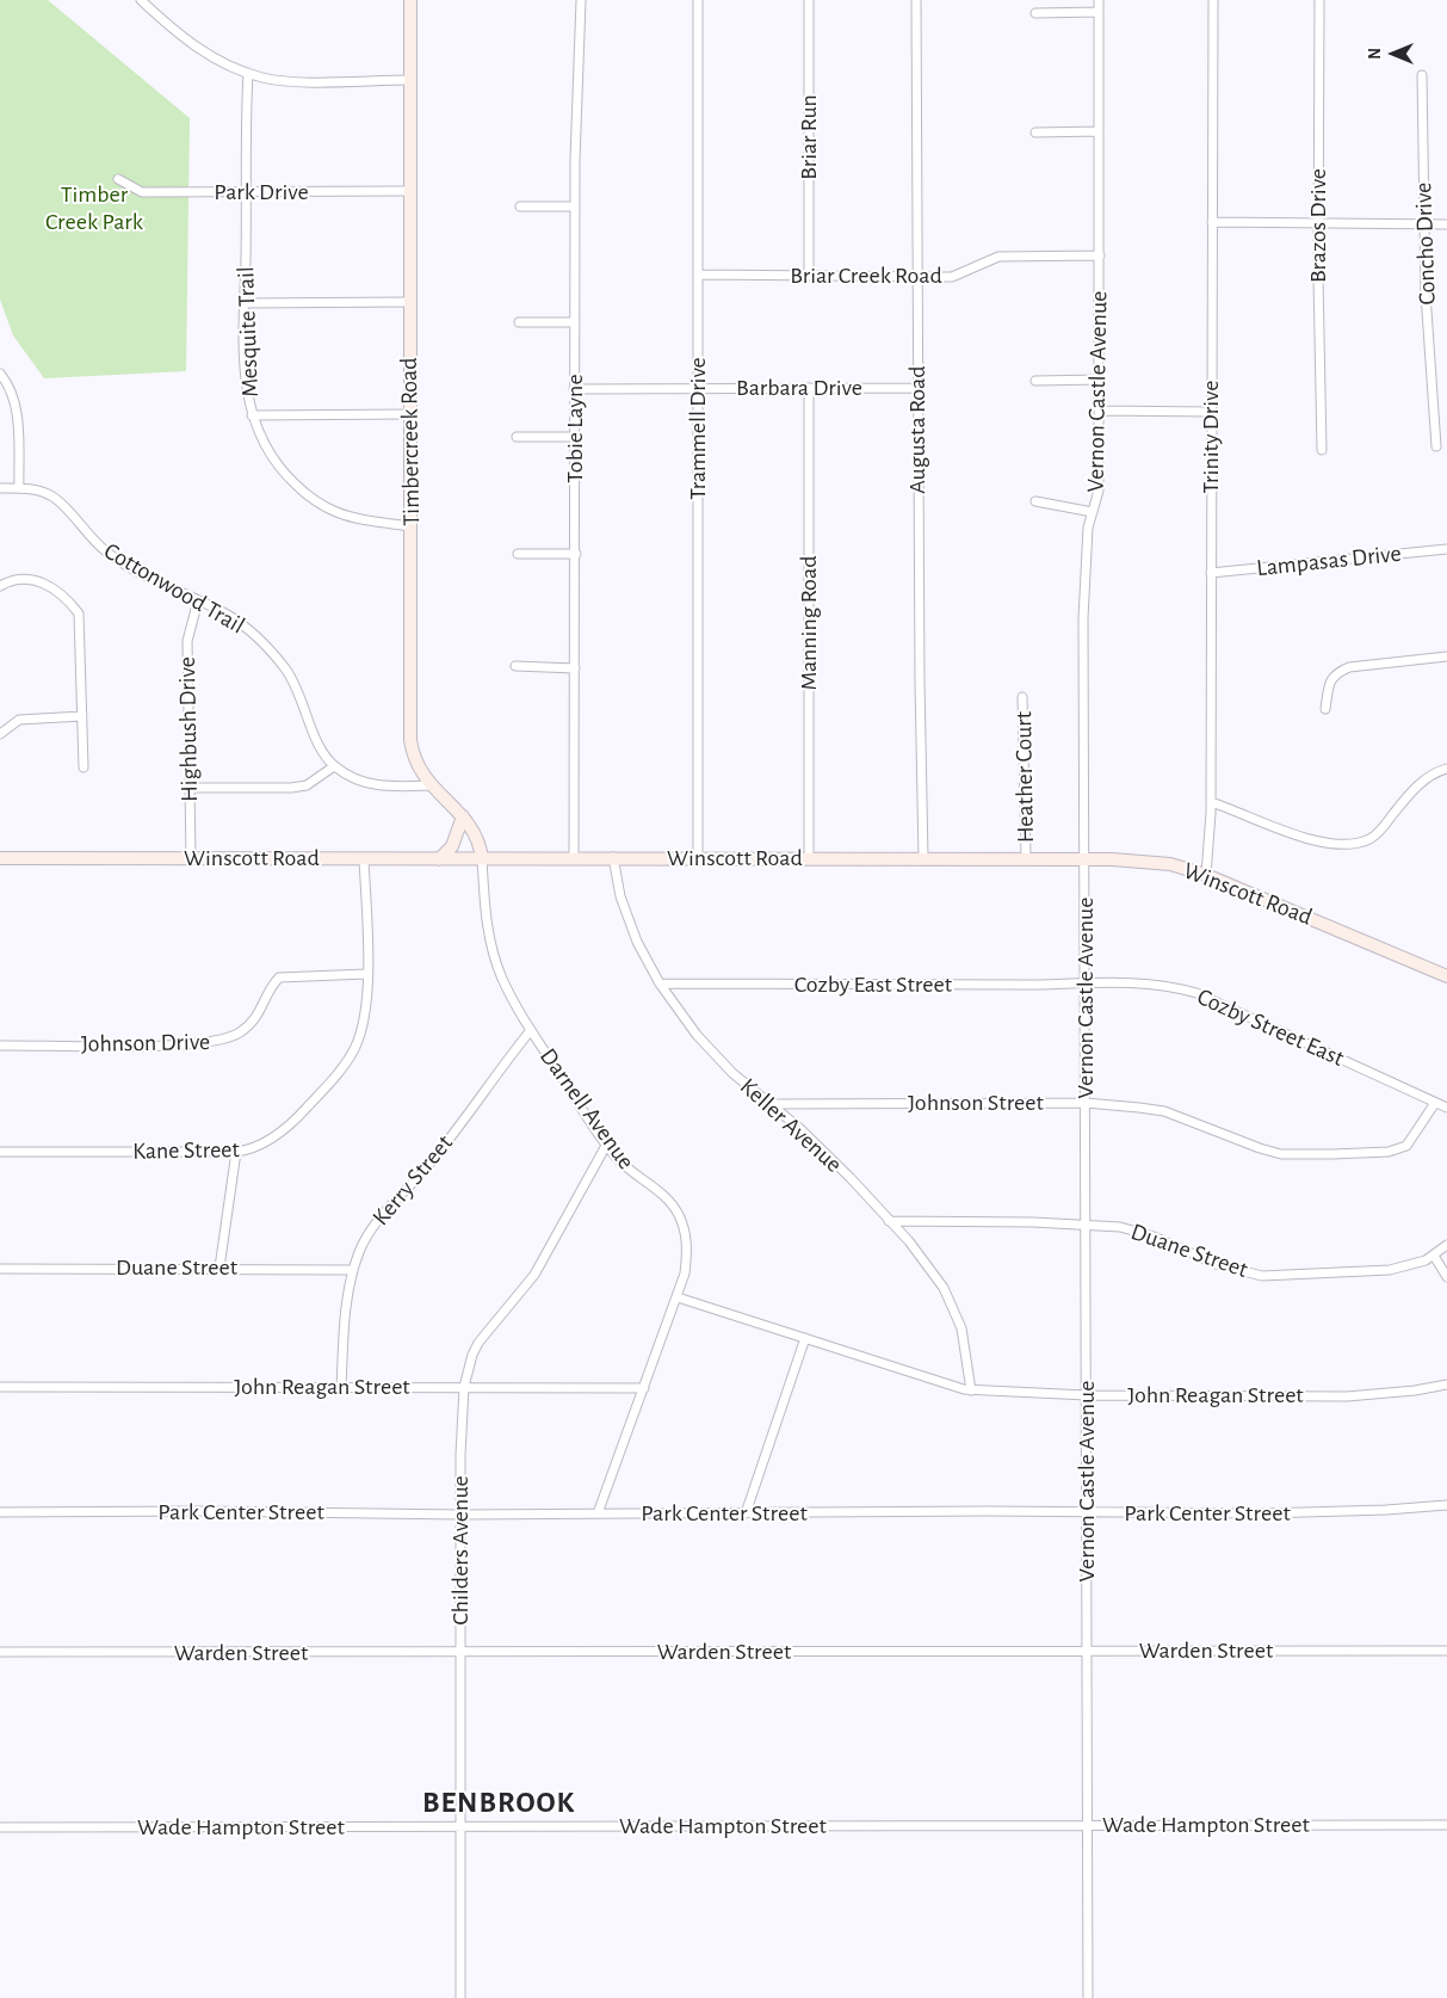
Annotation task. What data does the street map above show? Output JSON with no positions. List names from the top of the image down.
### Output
{
  "streets": {
    "main road": ["Timbercreek Road", "Winscott Road"],
    "street": [
      "Briar Run",
      "Park Drive",
      "Brazos Drive",
      "Concho Drive",
      "Briar Creek Road",
      "Mesquite Trail",
      "Barbara Drive",
      "Vernon Castle Avenue",
      "Tobie Layne",
      "Trammell Drive",
      "Augusta Road",
      "Trinity Drive",
      "Lampasas Drive",
      "Cottonwood Trail",
      "Manning Road",
      "Highbush Drive",
      "Heather Court",
      "Cozby East Street",
      "Cozby Street East",
      "Johnson Drive",
      "Johnson Street",
      "Darnell Avenue",
      "Keller Avenue",
      "Kane Street",
      "Kerry Street",
      "Duane Street",
      "John Reagan Street",
      "Park Center Street",
      "Childers Avenue",
      "Warden Street",
      "Wade Hampton Street"
    ]
  },
  "crossings": [
    ["Briar Run", "Briar Creek Road"],
    ["Park Drive", "Mesquite Trail"],
    ["Park Drive", "Timbercreek Road"],
    ["Briar Creek Road", "Vernon Castle Avenue"],
    ["Briar Creek Road", "Trammell Drive"],
    ["Briar Creek Road", "Augusta Road"],
    ["Mesquite Trail", "Timbercreek Road"],
    ["Barbara Drive", "Tobie Layne"],
    ["Barbara Drive", "Trammell Drive"],
    ["Barbara Drive", "Augusta Road"],
    ["Barbara Drive", "Manning Road"],
    ["Vernon Castle Avenue", "Winscott Road"],
    ["Vernon Castle Avenue", "Cozby East Street"],
    ["Vernon Castle Avenue", "Cozby Street East"],
    ["Vernon Castle Avenue", "Johnson Street"],
    ["Vernon Castle Avenue", "Duane Street"],
    ["Vernon Castle Avenue", "John Reagan Street"],
    ["Vernon Castle Avenue", "Park Center Street"],
    ["Vernon Castle Avenue", "Warden Street"],
    ["Vernon Castle Avenue", "Wade Hampton Street"],
    ["Tobie Layne", "Winscott Road"],
    ["Trammell Drive", "Winscott Road"],
    ["Augusta Road", "Winscott Road"],
    ["Trinity Drive", "Lampasas Drive"],
    ["Trinity Drive", "Winscott Road"],
    ["Timbercreek Road", "Cottonwood Trail"],
    ["Timbercreek Road", "Winscott Road"],
    ["Timbercreek Road", "Darnell Avenue"],
    ["Cottonwood Trail", "Highbush Drive"],
    ["Manning Road", "Winscott Road"],
    ["Highbush Drive", "Winscott Road"],
    ["Heather Court", "Winscott Road"],
    ["Winscott Road", "Darnell Avenue"],
    ["Winscott Road", "Keller Avenue"],
    ["Winscott Road", "Kane Street"],
    ["Cozby East Street", "Cozby Street East"],
    ["Cozby East Street", "Keller Avenue"],
    ["Cozby Street East", "Johnson Street"],
    ["Johnson Drive", "Kane Street"],
    ["Johnson Street", "Keller Avenue"],
    ["Darnell Avenue", "Kerry Street"],
    ["Darnell Avenue", "John Reagan Street"],
    ["Darnell Avenue", "Park Center Street"],
    ["Darnell Avenue", "Childers Avenue"],
    ["Keller Avenue", "Duane Street"],
    ["Keller Avenue", "John Reagan Street"],
    ["Kerry Street", "Duane Street"],
    ["Kerry Street", "John Reagan Street"],
    ["John Reagan Street", "Childers Avenue"],
    ["Park Center Street", "Childers Avenue"],
    ["Childers Avenue", "Warden Street"],
    ["Childers Avenue", "Wade Hampton Street"]
  ],
  "districts": ["BENBROOK"],
  "parks": ["Timber Creek Park"],
  "north": "left"
}
